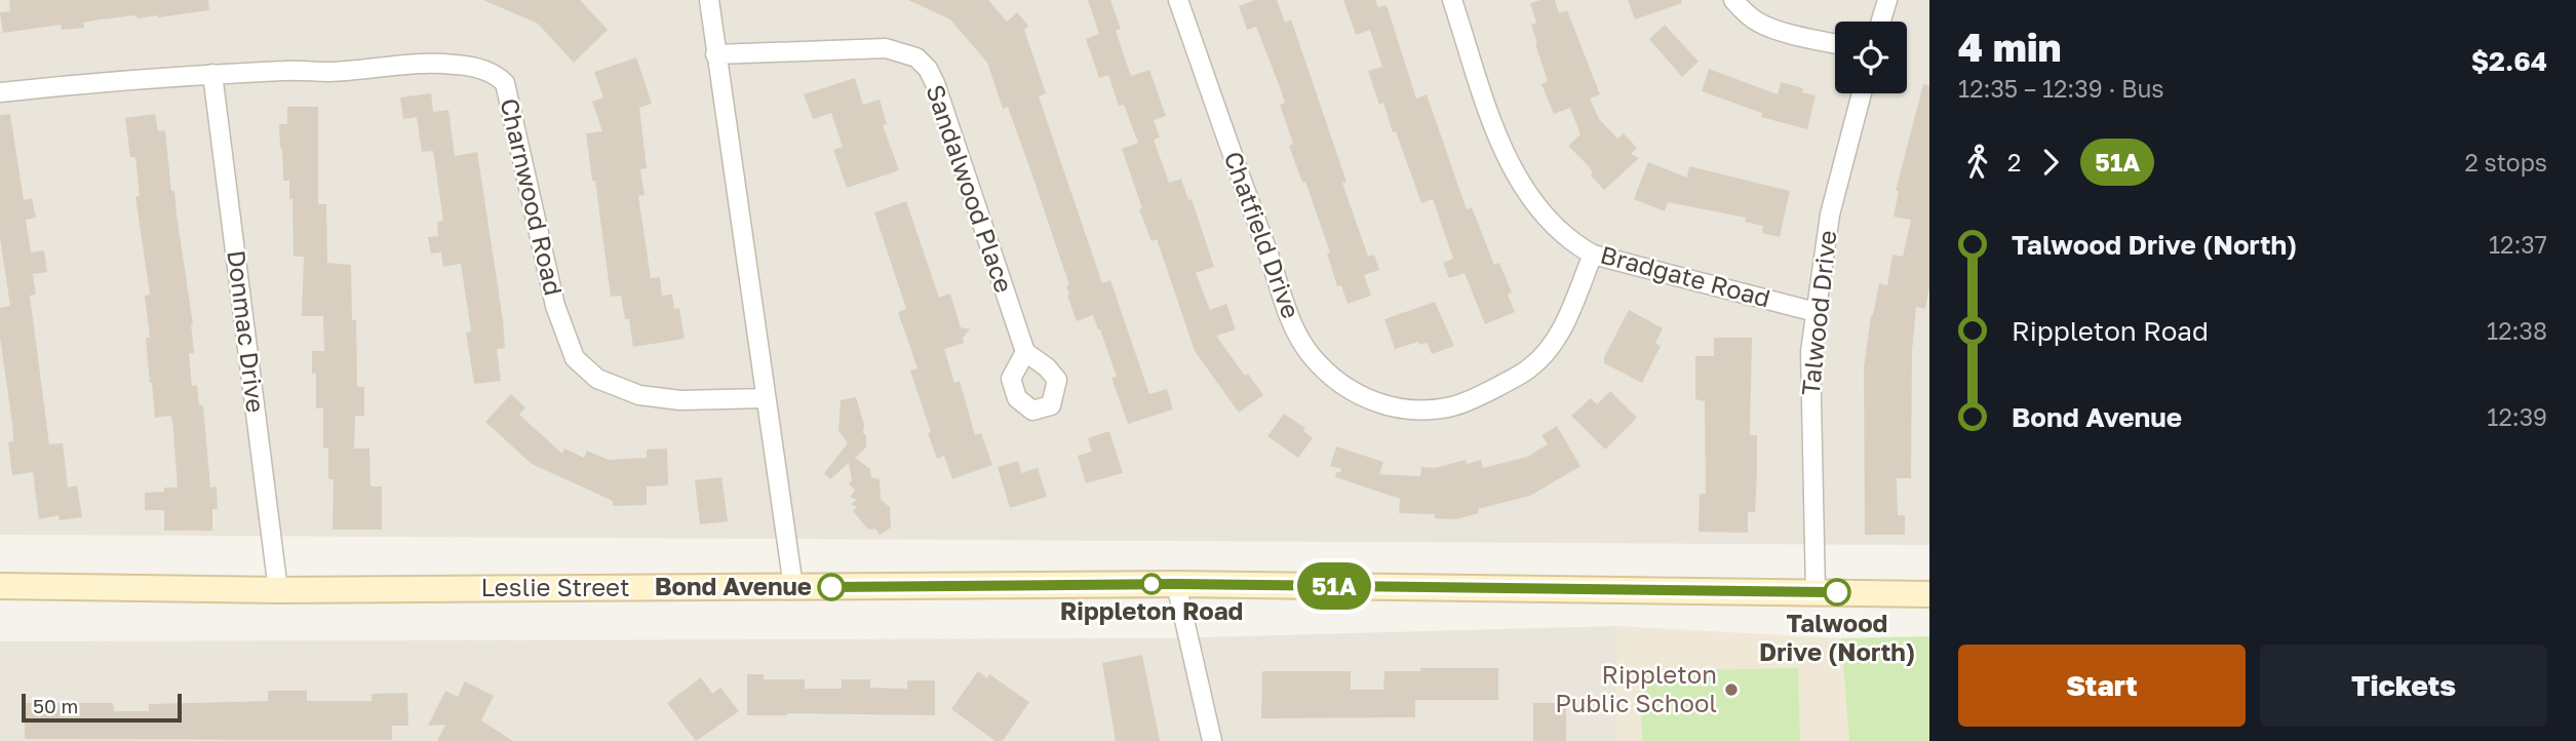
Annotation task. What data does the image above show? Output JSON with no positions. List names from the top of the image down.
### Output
{
  "streets": {
    "main road": ["Leslie Street"],
    "street": [
      "Sandalwood Place",
      "Charnwood Road",
      "Chatfield Drive",
      "Bradgate Road",
      "Talwood Drive",
      "Donmac Drive"
    ]
  },
  "crossings": [
    ["Charnwood Road", "Donmac Drive"],
    ["Chatfield Drive", "Bradgate Road"],
    ["Bradgate Road", "Talwood Drive"],
    ["Talwood Drive", "Leslie Street"],
    ["Donmac Drive", "Leslie Street"]
  ],
  "places": [
    "Rippleton Road",
    "Bond Avenue",
    "Talwood Drive (North)",
    "Rippleton Public School"
  ],
  "lines": ["bus line 51A"],
  "scale_bar": "50 m",
  "page": {
    "on_map": "51A",
    "heading": ["4 min", "12:35 – 12:39 · Bus", "$2.64"],
    "legs": ["2", "51A", "2 stops"],
    "list": [
      {
        "name": "Talwood Drive (North)",
        "value": "12:37"
      },
      {
        "name": "Rippleton Road",
        "value": "12:38"
      },
      {
        "name": "Bond Avenue",
        "value": "12:39"
      }
    ],
    "buttons": ["Start", "Tickets"],
    "scale": "50 m"
  }
}
